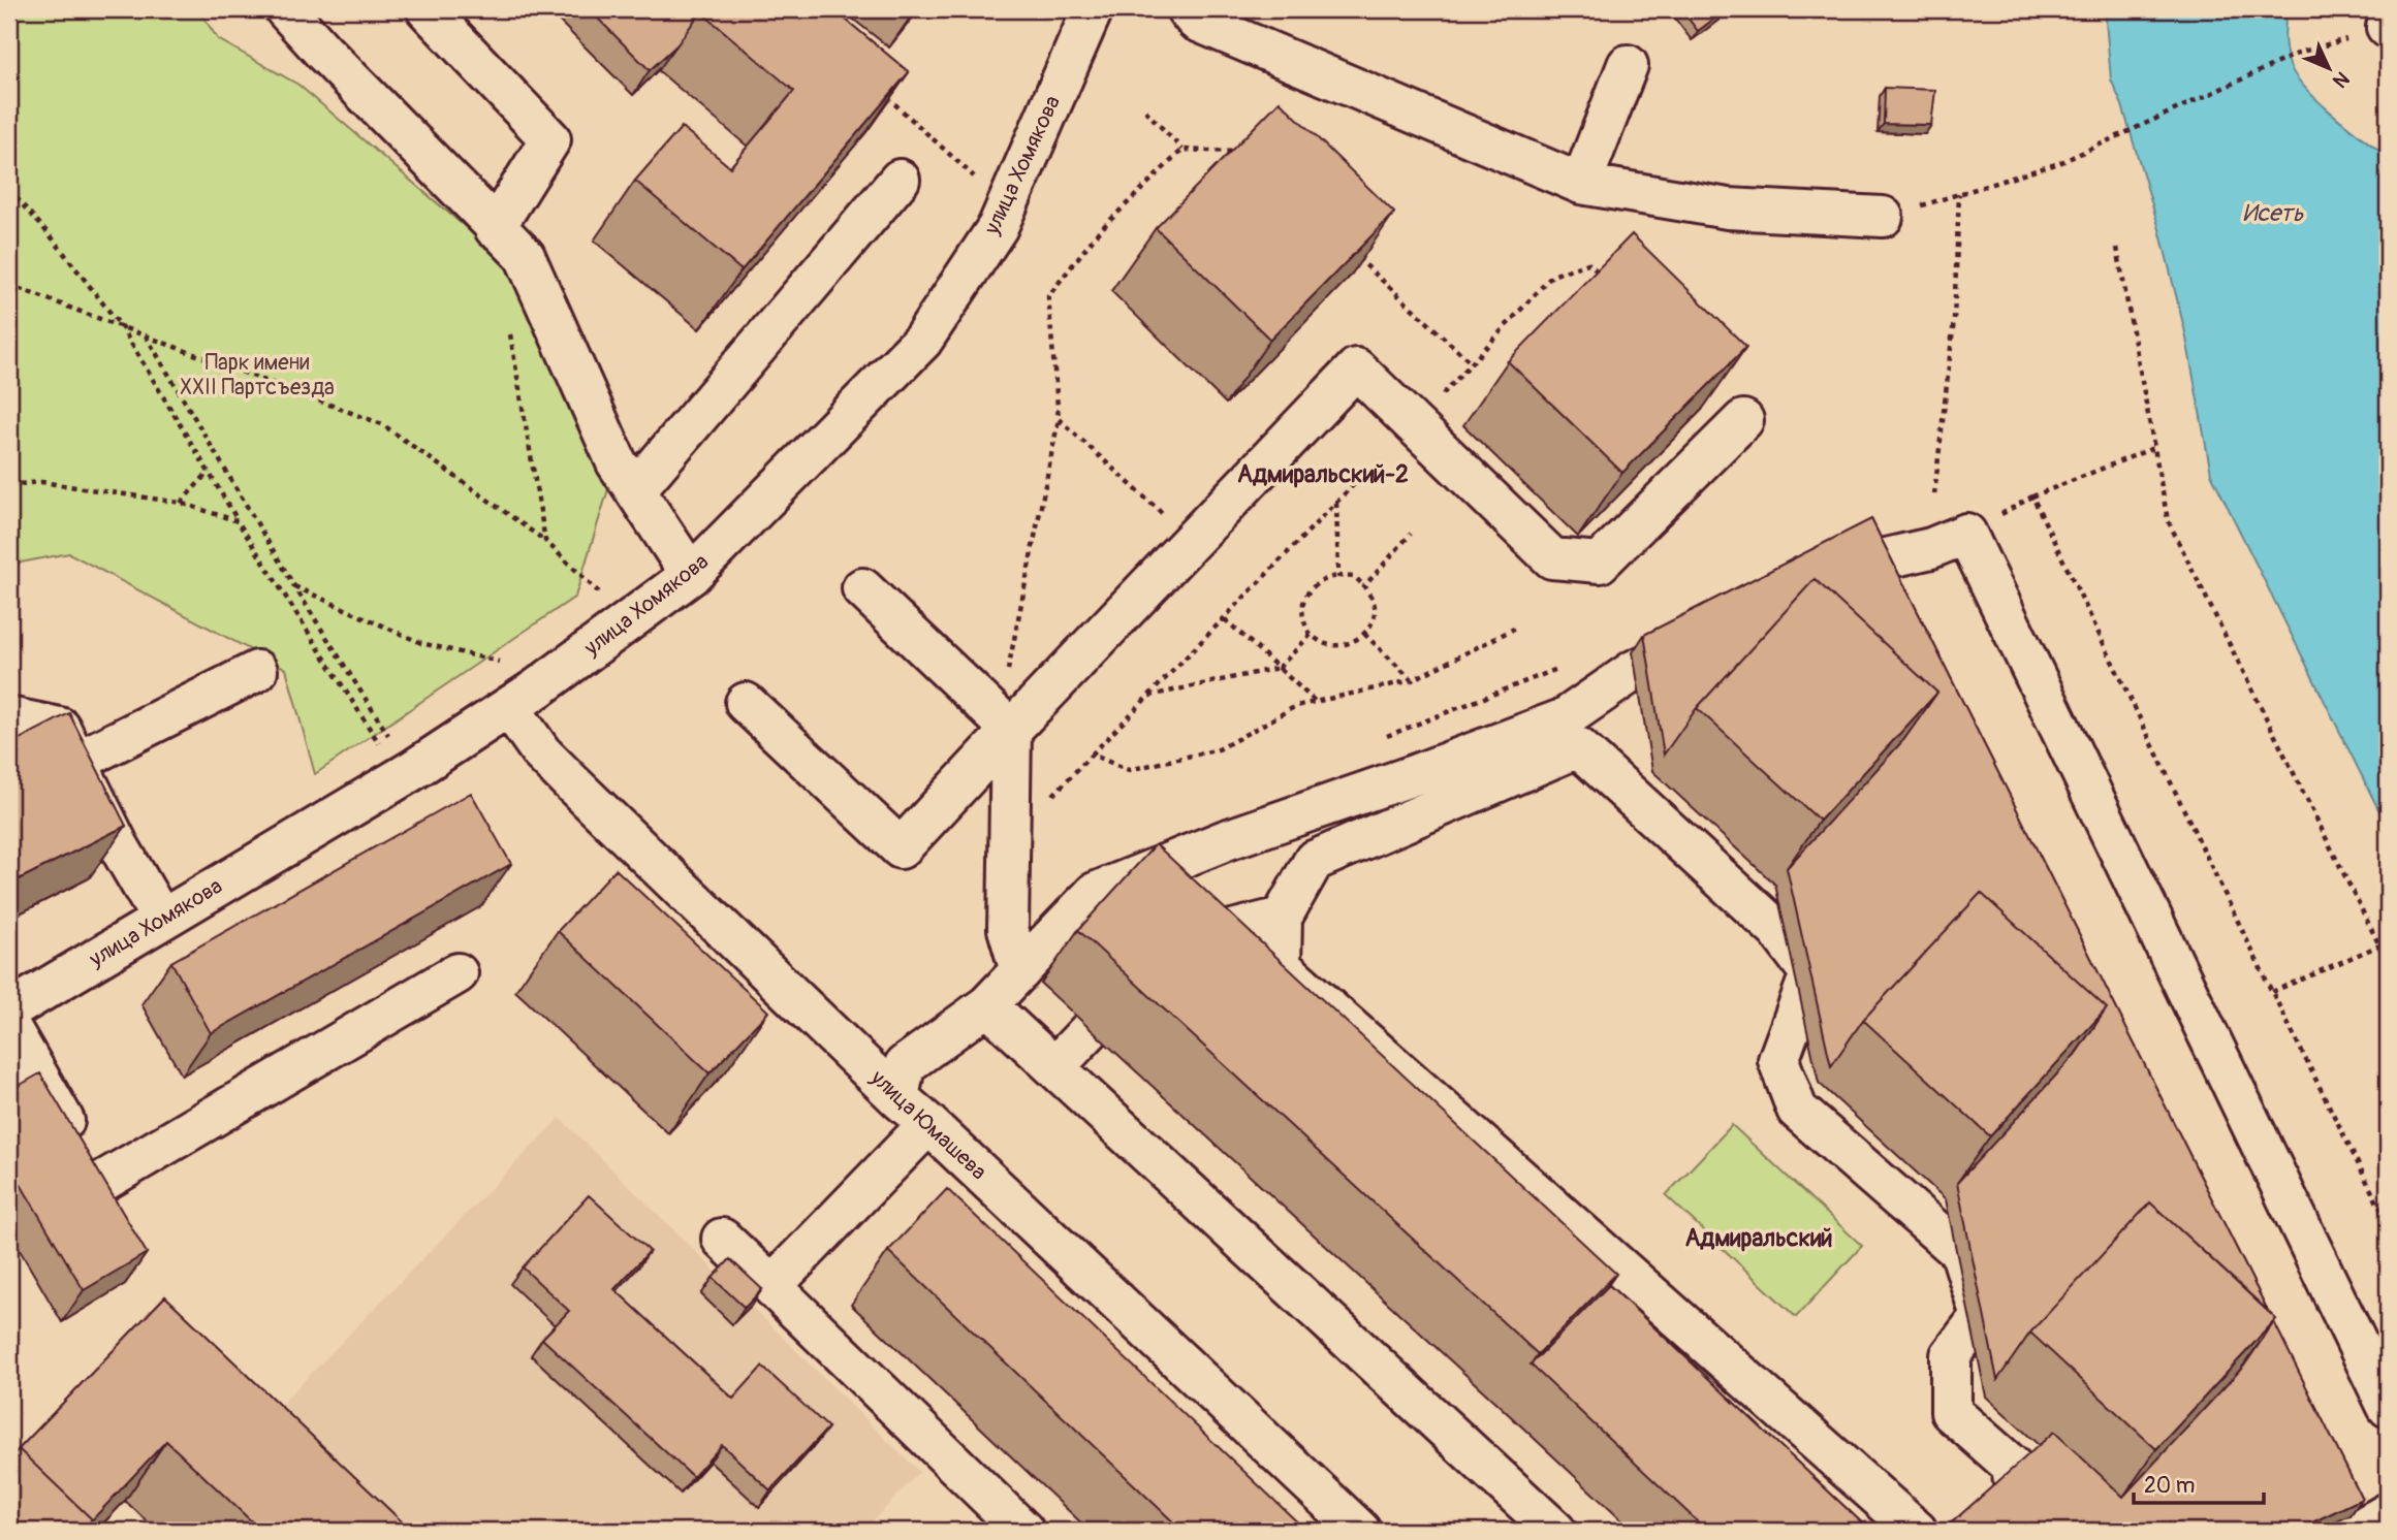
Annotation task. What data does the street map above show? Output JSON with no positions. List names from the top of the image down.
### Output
{
  "streets": {
    "street": ["улица Хомякова", "улица Юмашева"]
  },
  "crossings": [
    ["улица Хомякова", "улица Юмашева"]
  ],
  "districts": ["Адмиральский-2", "Адмиральский"],
  "water": ["Исеть"],
  "parks": ["Парк имени XXII Партсъезда"],
  "scale_bar": "20 m",
  "north": "bottom right"
}
